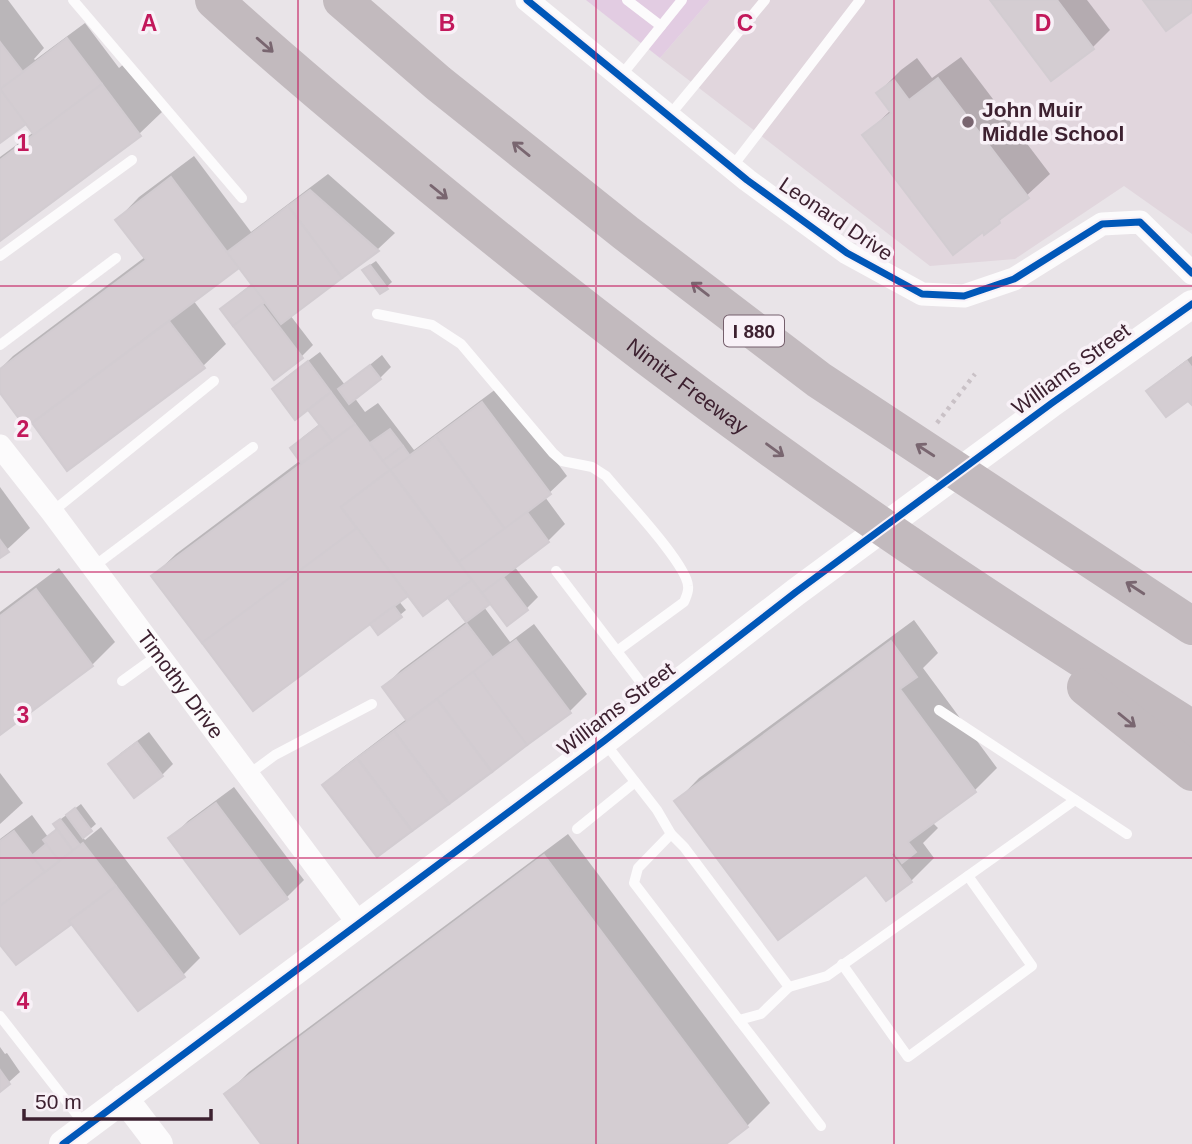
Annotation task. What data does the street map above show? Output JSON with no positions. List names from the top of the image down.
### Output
{
  "streets": {
    "highway": ["I 880", "Nimitz Freeway"],
    "street": ["Leonard Drive", "Williams Street", "Timothy Drive"]
  },
  "crossings": [
    ["Williams Street", "Timothy Drive"]
  ],
  "places": ["John Muir Middle School"],
  "scale_bar": "50 m",
  "grid": {
    "columns": [
      "A",
      "B",
      "C",
      "D"
    ],
    "rows": [
      "1",
      "2",
      "3",
      "4"
    ]
  }
}
